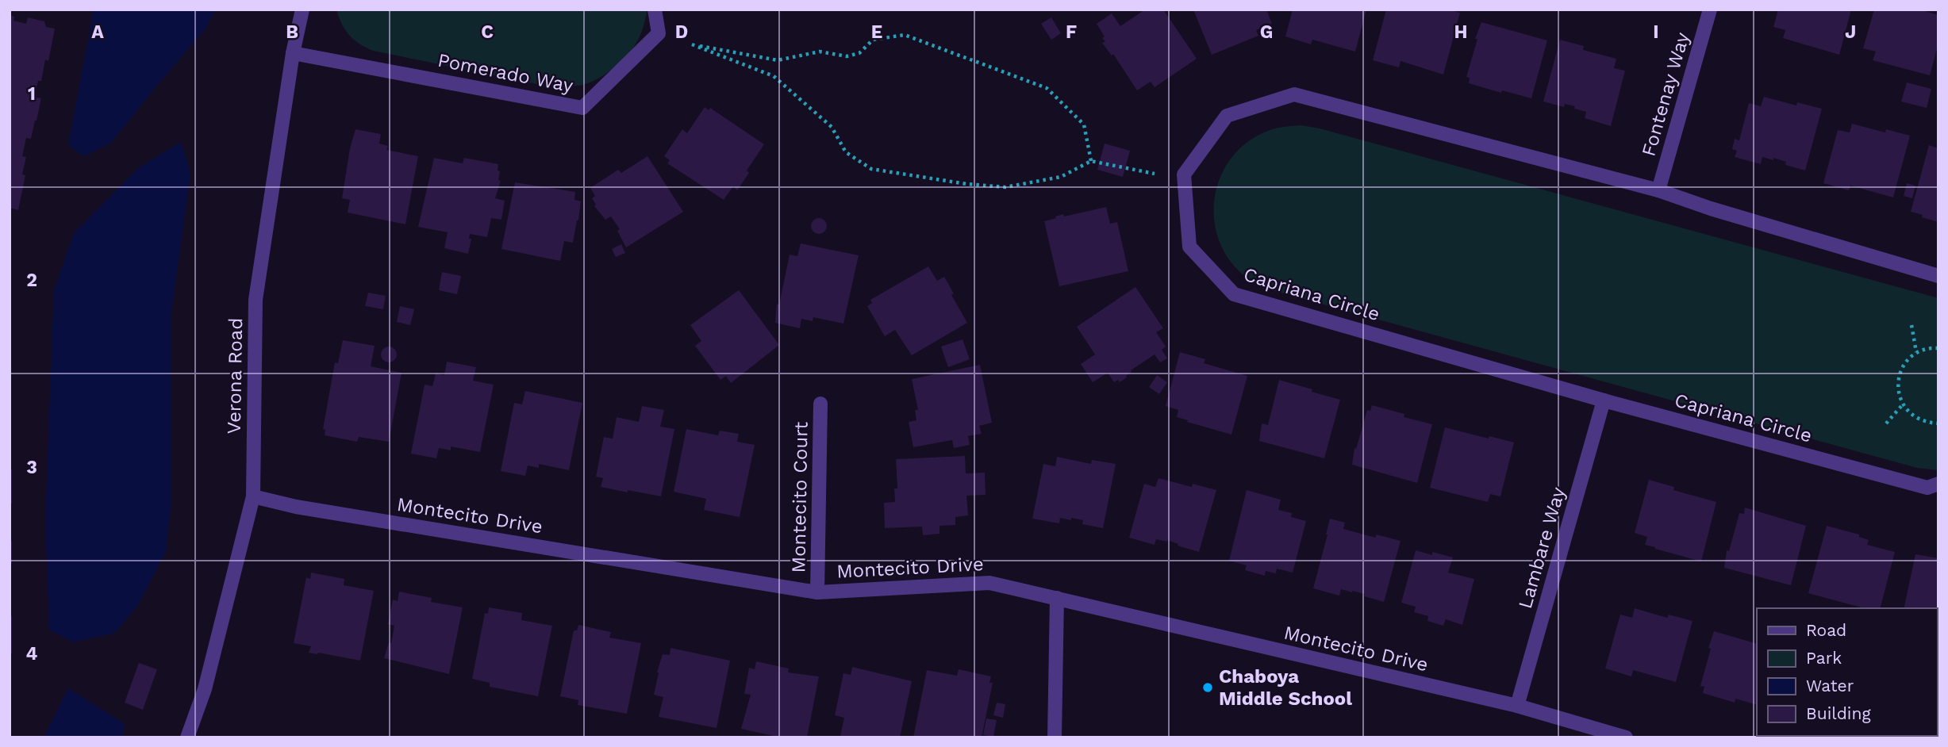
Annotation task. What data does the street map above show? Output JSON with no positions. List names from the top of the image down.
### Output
{
  "streets": {
    "street": [
      "Pomerado Way",
      "Fontenay Way",
      "Capriana Circle",
      "Verona Road",
      "Montecito Court",
      "Montecito Drive",
      "Lambare Way"
    ]
  },
  "crossings": [
    ["Pomerado Way", "Verona Road"],
    ["Fontenay Way", "Capriana Circle"],
    ["Capriana Circle", "Lambare Way"],
    ["Verona Road", "Montecito Drive"],
    ["Montecito Court", "Montecito Drive"],
    ["Montecito Drive", "Lambare Way"]
  ],
  "places": ["Chaboya Middle School"],
  "legend": [
    "Road",
    "Park",
    "Water",
    "Building"
  ],
  "grid": {
    "columns": [
      "A",
      "B",
      "C",
      "D",
      "E",
      "F",
      "G",
      "H",
      "I",
      "J"
    ],
    "rows": [
      "1",
      "2",
      "3",
      "4"
    ]
  }
}
